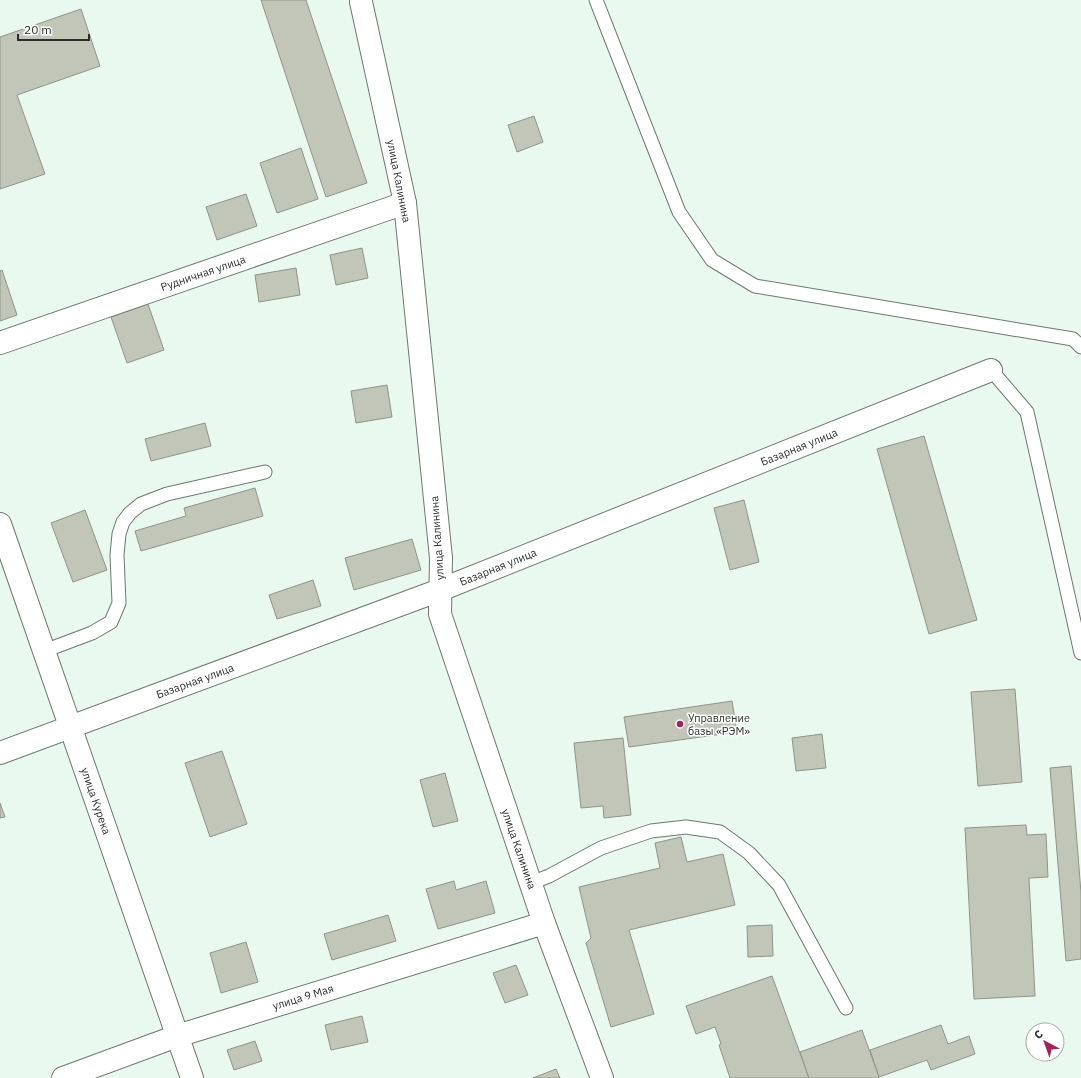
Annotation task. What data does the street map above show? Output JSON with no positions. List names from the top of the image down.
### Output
{
  "streets": {
    "street": [
      "улица Калинина",
      "Рудничная улица",
      "Базарная улица",
      "улица Курека",
      "улица 9 Мая"
    ]
  },
  "crossings": [
    ["улица Калинина", "Рудничная улица"],
    ["улица Калинина", "Базарная улица"],
    ["улица Калинина", "улица 9 Мая"],
    ["Базарная улица", "улица Курека"],
    ["улица Курека", "улица 9 Мая"]
  ],
  "places": ["Управление базы «РЭМ»"],
  "scale_bar": "20 m",
  "north": "top left"
}
